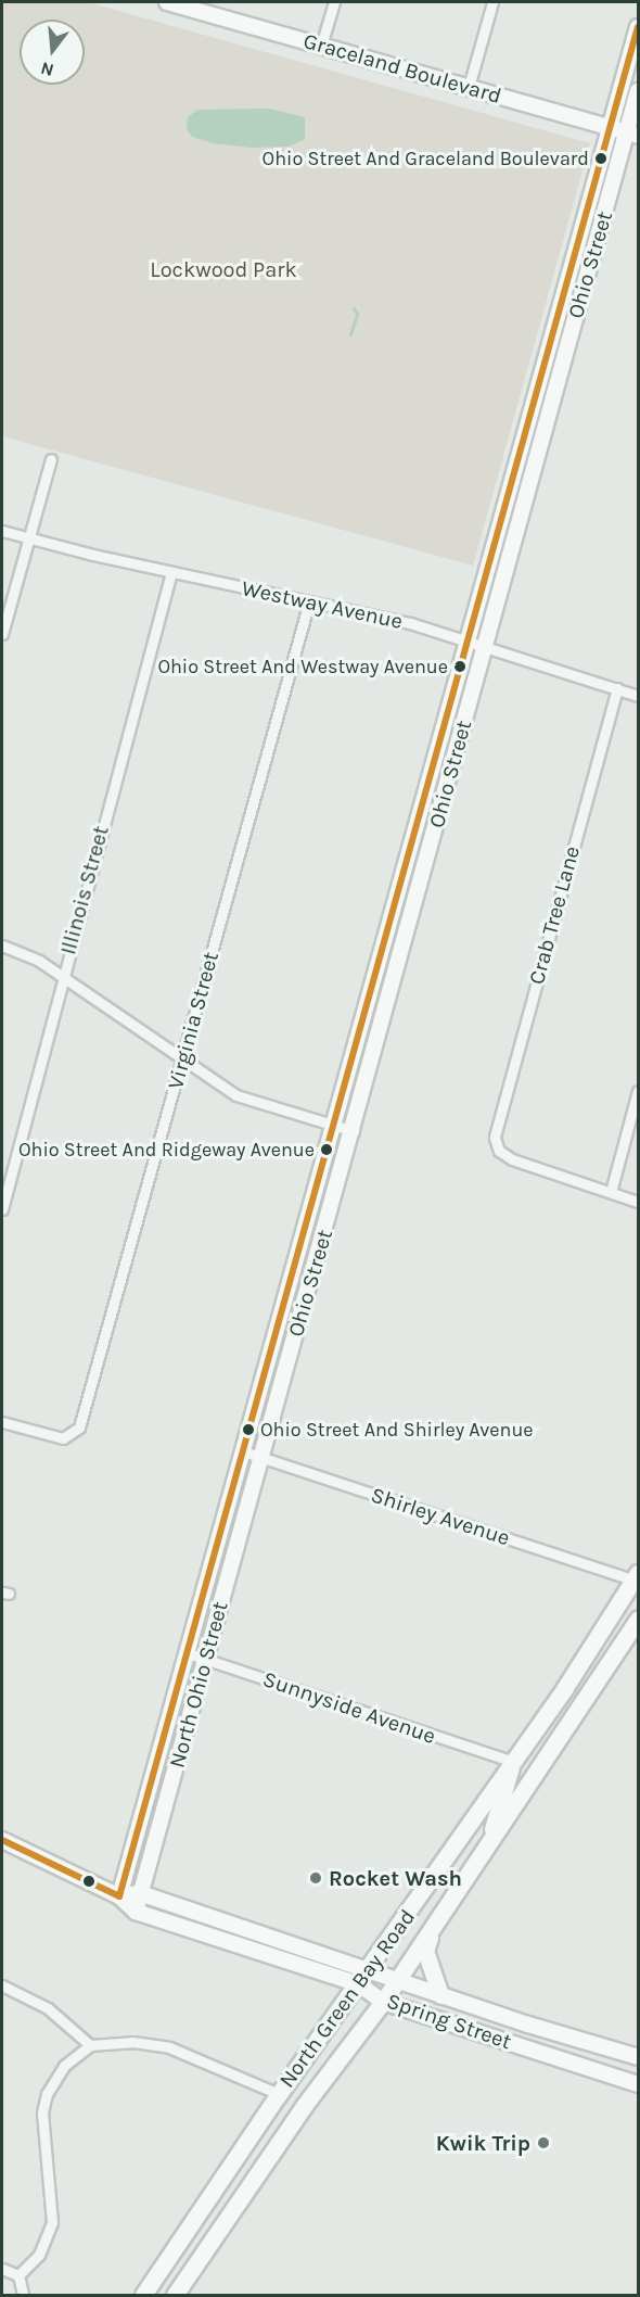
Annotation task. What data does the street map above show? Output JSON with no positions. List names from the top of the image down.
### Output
{
  "streets": {
    "main road": ["North Green Bay Road"],
    "street": [
      "Graceland Boulevard",
      "Ohio Street",
      "Westway Avenue",
      "Illinois Street",
      "Crab Tree Lane",
      "Virginia Street",
      "Shirley Avenue",
      "North Ohio Street",
      "Sunnyside Avenue",
      "Spring Street"
    ]
  },
  "crossings": [
    ["Graceland Boulevard", "Ohio Street"],
    ["Ohio Street", "Westway Avenue"],
    ["Ohio Street", "Shirley Avenue"],
    ["Ohio Street", "North Ohio Street"],
    ["Westway Avenue", "Illinois Street"],
    ["Westway Avenue", "Crab Tree Lane"],
    ["Westway Avenue", "Virginia Street"],
    ["Shirley Avenue", "North Ohio Street"],
    ["Shirley Avenue", "North Green Bay Road"],
    ["North Ohio Street", "Sunnyside Avenue"],
    ["North Ohio Street", "Spring Street"],
    ["Sunnyside Avenue", "North Green Bay Road"],
    ["North Green Bay Road", "Spring Street"]
  ],
  "parks": ["Lockwood Park"],
  "places": [
    "Ohio Street And Graceland Boulevard",
    "Ohio Street And Westway Avenue",
    "Ohio Street And Ridgeway Avenue",
    "Ohio Street And Shirley Avenue",
    "Rocket Wash",
    "Kwik Trip"
  ],
  "north": "bottom"
}
